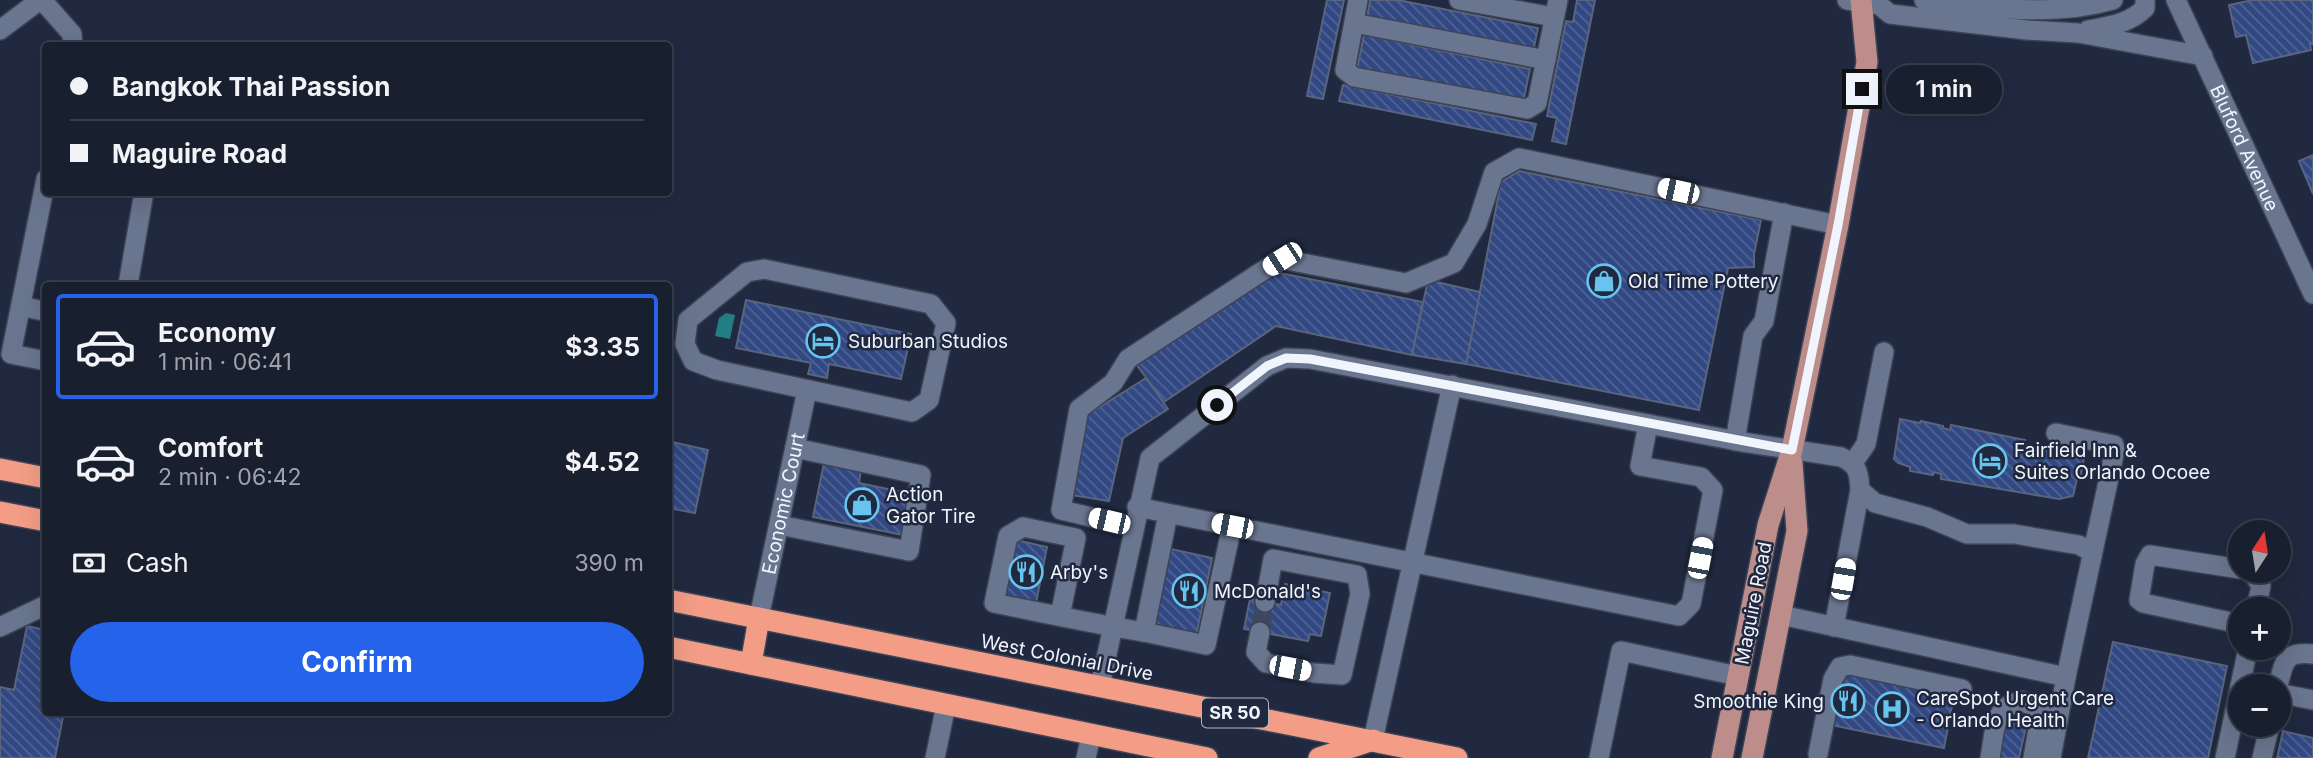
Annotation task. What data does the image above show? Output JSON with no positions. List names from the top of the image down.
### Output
{
  "streets": {
    "highway": ["West Colonial Drive", "SR 50"],
    "main road": ["Maguire Road"],
    "street": ["Bluford Avenue", "Economic Court"]
  },
  "crossings": [
    ["Economic Court", "West Colonial Drive"]
  ],
  "places": {
    "shop": ["Old Time Pottery", "Action Gator Tire"],
    "hotel": ["Suburban Studios", "Fairfield Inn & Suites Orlando Ocoee"],
    "restaurant": ["Arby's", "McDonald's", "Smoothie King"],
    "hospital": ["CareSpot Urgent Care - Orlando Health"]
  },
  "north": "top",
  "page": {
    "banner": ["Bangkok Thai Passion", "Maguire Road"],
    "bubble": "1 min",
    "list": [
      {
        "name": "Economy",
        "note": "1 min · 06:41",
        "value": "$3.35"
      },
      {
        "name": "Comfort",
        "note": "2 min · 06:42",
        "value": "$4.52"
      }
    ],
    "map_buttons": ["+", "−"],
    "pay": ["Cash", "390 m"],
    "buttons": "Confirm"
  }
}
